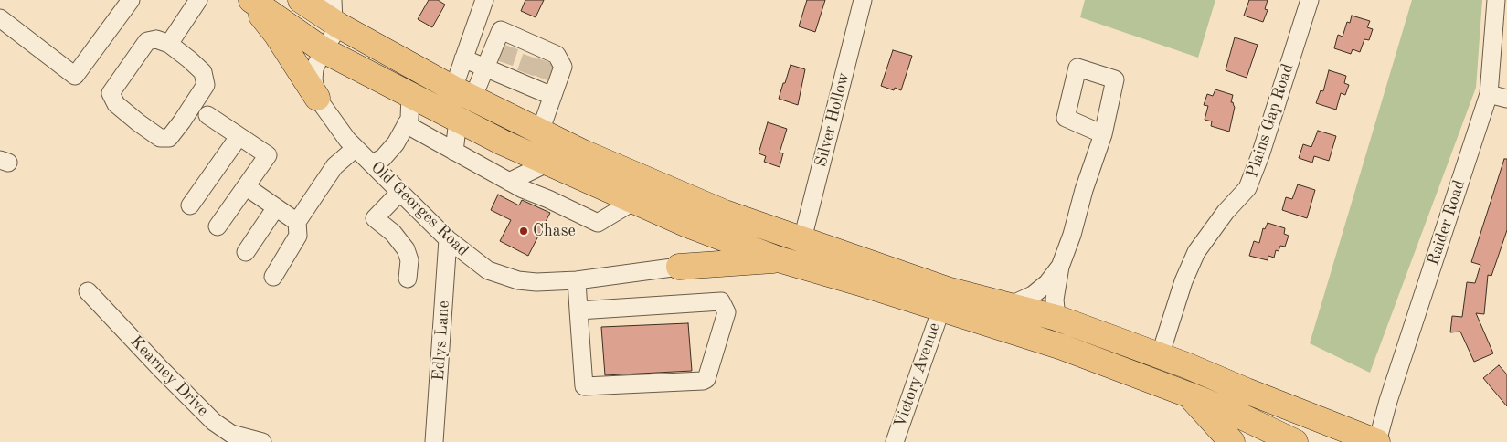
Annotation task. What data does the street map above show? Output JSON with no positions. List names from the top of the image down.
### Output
{
  "streets": {
    "street": [
      "Silver Hollow",
      "Plains Gap Road",
      "Old Georges Road",
      "Raider Road",
      "Edlys Lane",
      "Victory Avenue",
      "Kearney Drive"
    ]
  },
  "crossings": [
    ["Old Georges Road", "Edlys Lane"]
  ],
  "places": ["Chase"]
}
